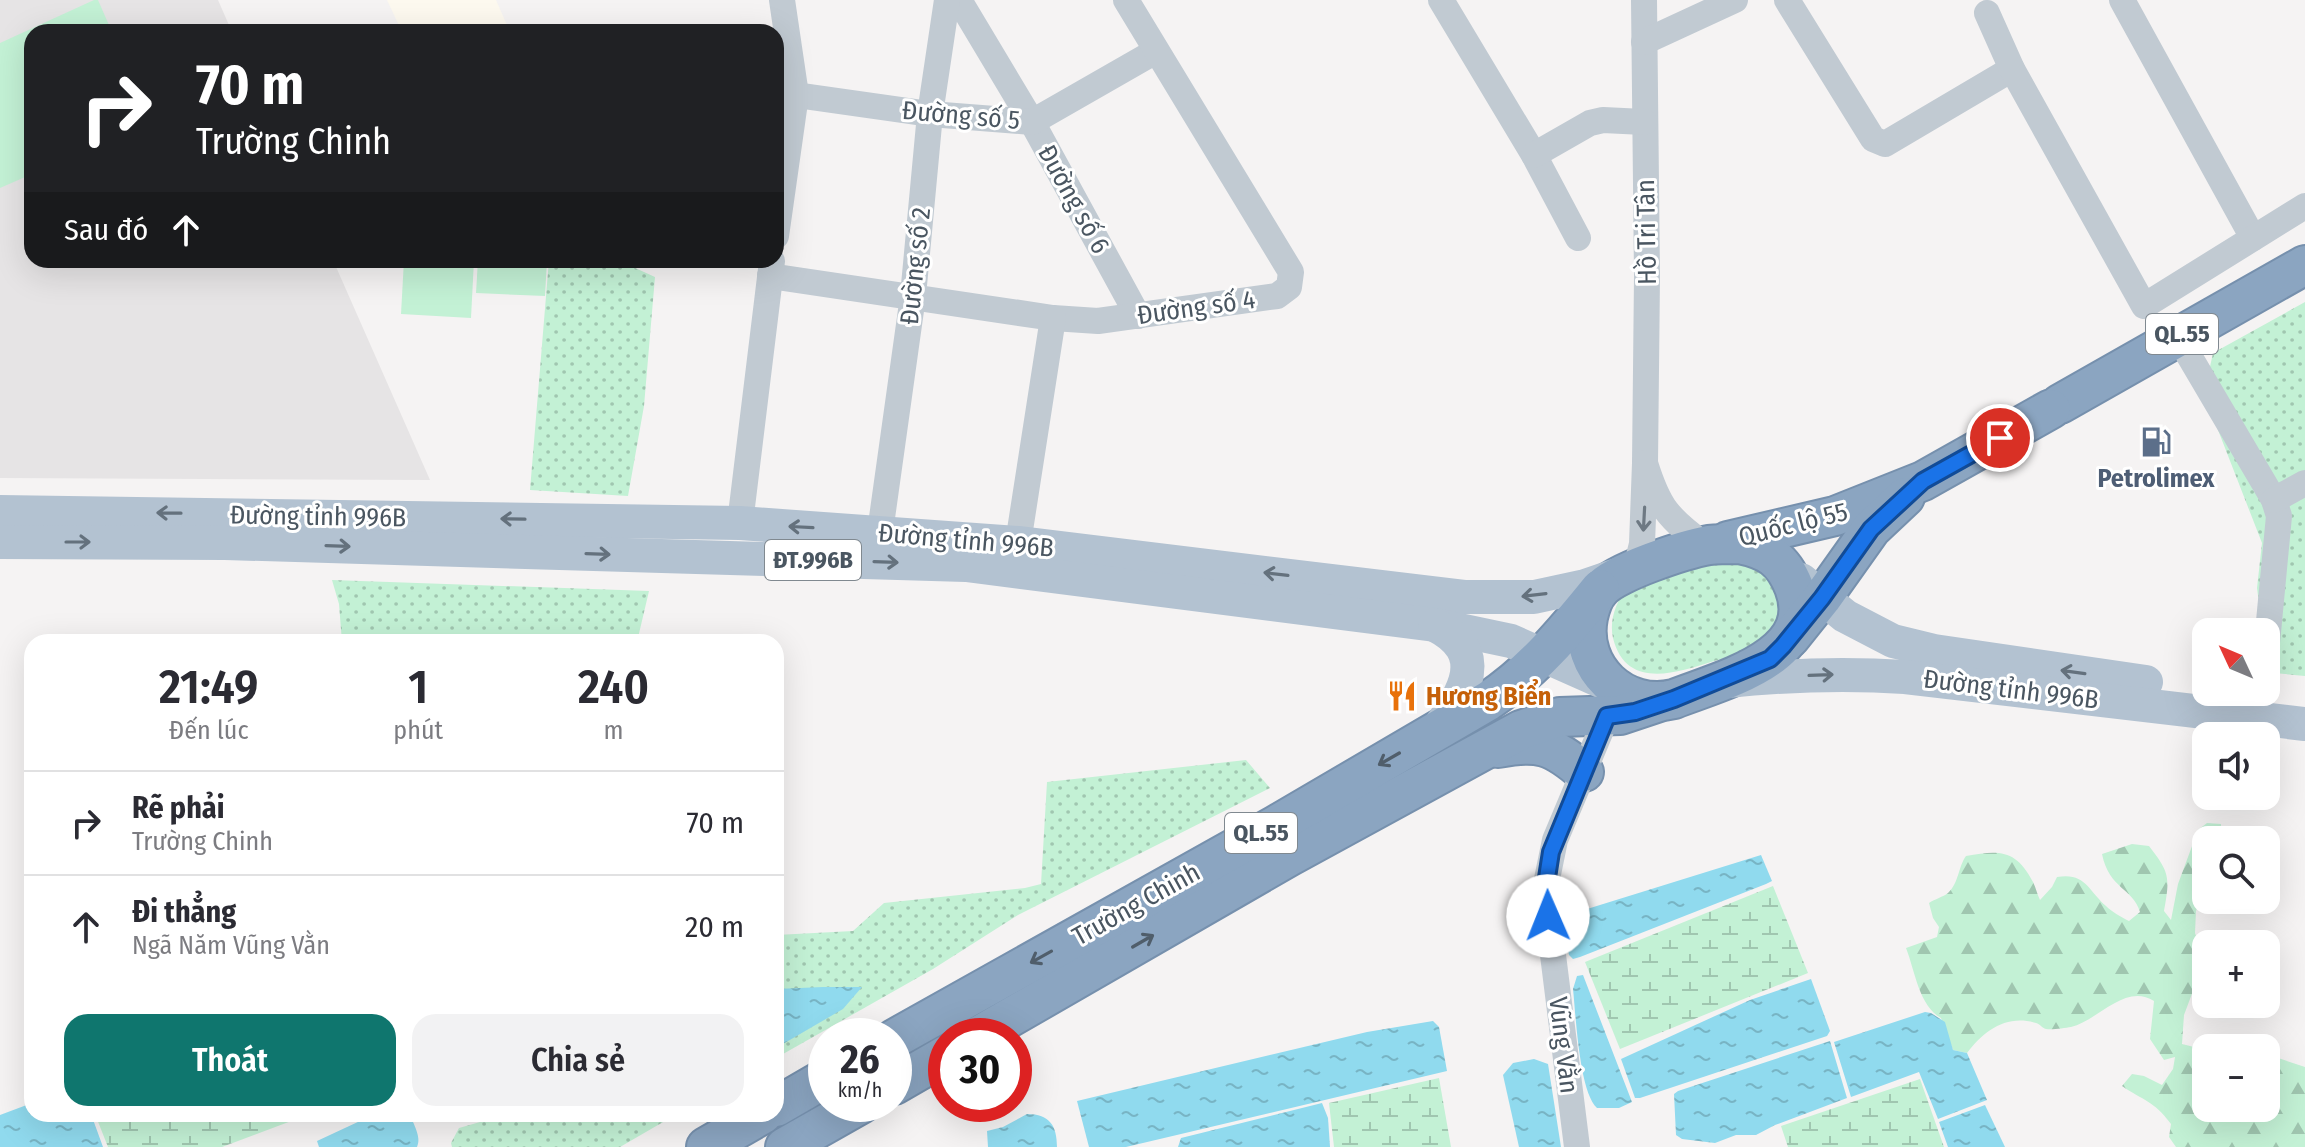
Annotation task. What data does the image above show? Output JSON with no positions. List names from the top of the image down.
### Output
{
  "streets": {
    "highway": ["QL.55", "Quốc lộ 55", "Trường Chinh"],
    "main road": ["Đường tỉnh 996B", "ĐT.996B"],
    "street": [
      "Đường số 5",
      "Đường số 6",
      "Hồ Tri Tân",
      "Đường số 2",
      "Đường số 4",
      "Vũng Vằn"
    ]
  },
  "crossings": [
    ["Đường số 5", "Đường số 6"],
    ["Đường số 5", "Đường số 2"],
    ["Đường số 5", "Đường số 4"],
    ["Đường số 6", "Đường số 4"],
    ["Hồ Tri Tân", "Đường tỉnh 996B"],
    ["Hồ Tri Tân", "Quốc lộ 55"],
    ["Hồ Tri Tân", "Trường Chinh"],
    ["Hồ Tri Tân", "Vũng Vằn"],
    ["Đường số 2", "Đường số 4"],
    ["Đường số 2", "Đường tỉnh 996B"],
    ["Đường tỉnh 996B", "Quốc lộ 55"],
    ["Đường tỉnh 996B", "Trường Chinh"],
    ["Đường tỉnh 996B", "Vũng Vằn"],
    ["Quốc lộ 55", "Trường Chinh"],
    ["Quốc lộ 55", "Vũng Vằn"],
    ["Trường Chinh", "Vũng Vằn"]
  ],
  "places": {
    "fuel station": ["Petrolimex"],
    "restaurant": ["Hương Biển"]
  },
  "north": "top left",
  "page": {
    "turn": ["70 m", "Trường Chinh"],
    "then": "Sau đó",
    "map_buttons": ["+", "−"],
    "eta": [
      "21:49",
      "Đến lúc",
      "1",
      "phút",
      "240",
      "m"
    ],
    "list": [
      {
        "name": "Rẽ phải",
        "note": "Trường Chinh",
        "value": "70 m"
      },
      {
        "name": "Đi thẳng",
        "note": "Ngã Năm Vũng Vằn",
        "value": "20 m"
      }
    ],
    "buttons": ["Thoát", "Chia sẻ"],
    "speed": "26 km/h",
    "limit": "30"
  }
}
